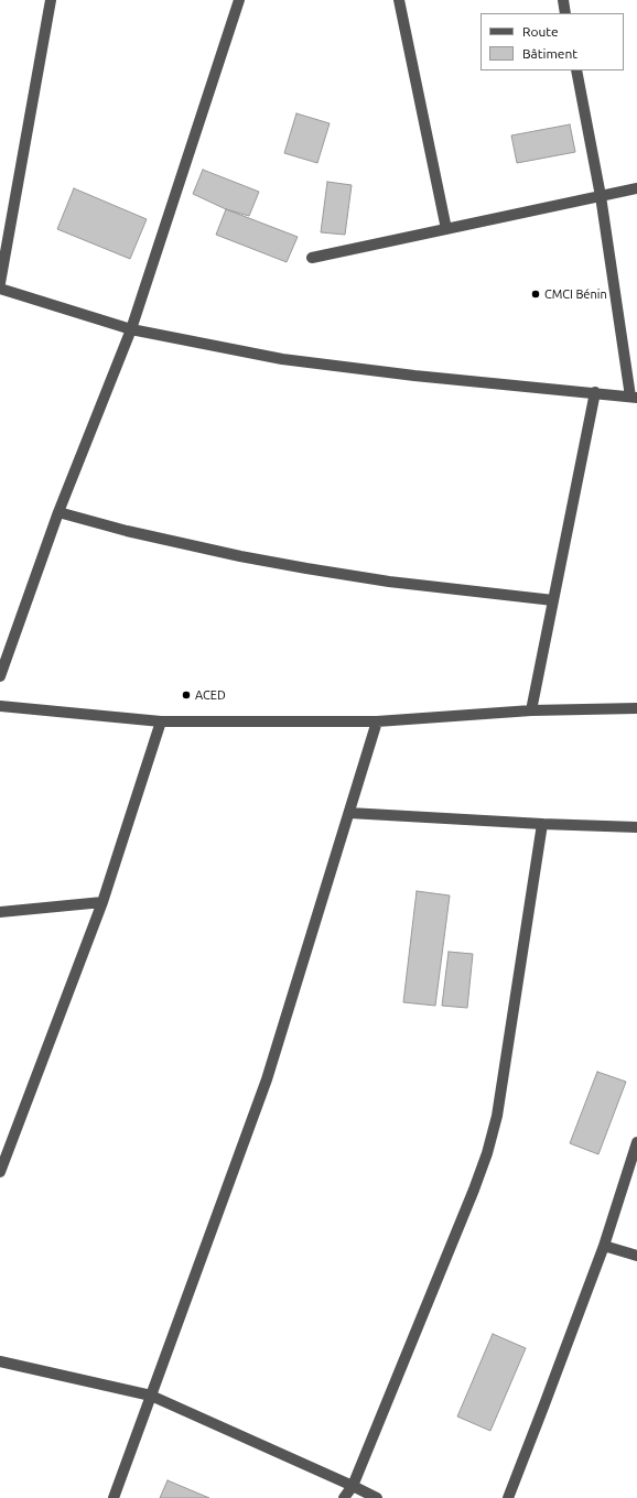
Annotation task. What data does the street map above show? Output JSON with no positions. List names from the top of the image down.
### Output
{
  "places": ["CMCI Bénin", "ACED"],
  "legend": ["Route", "Bâtiment"]
}
